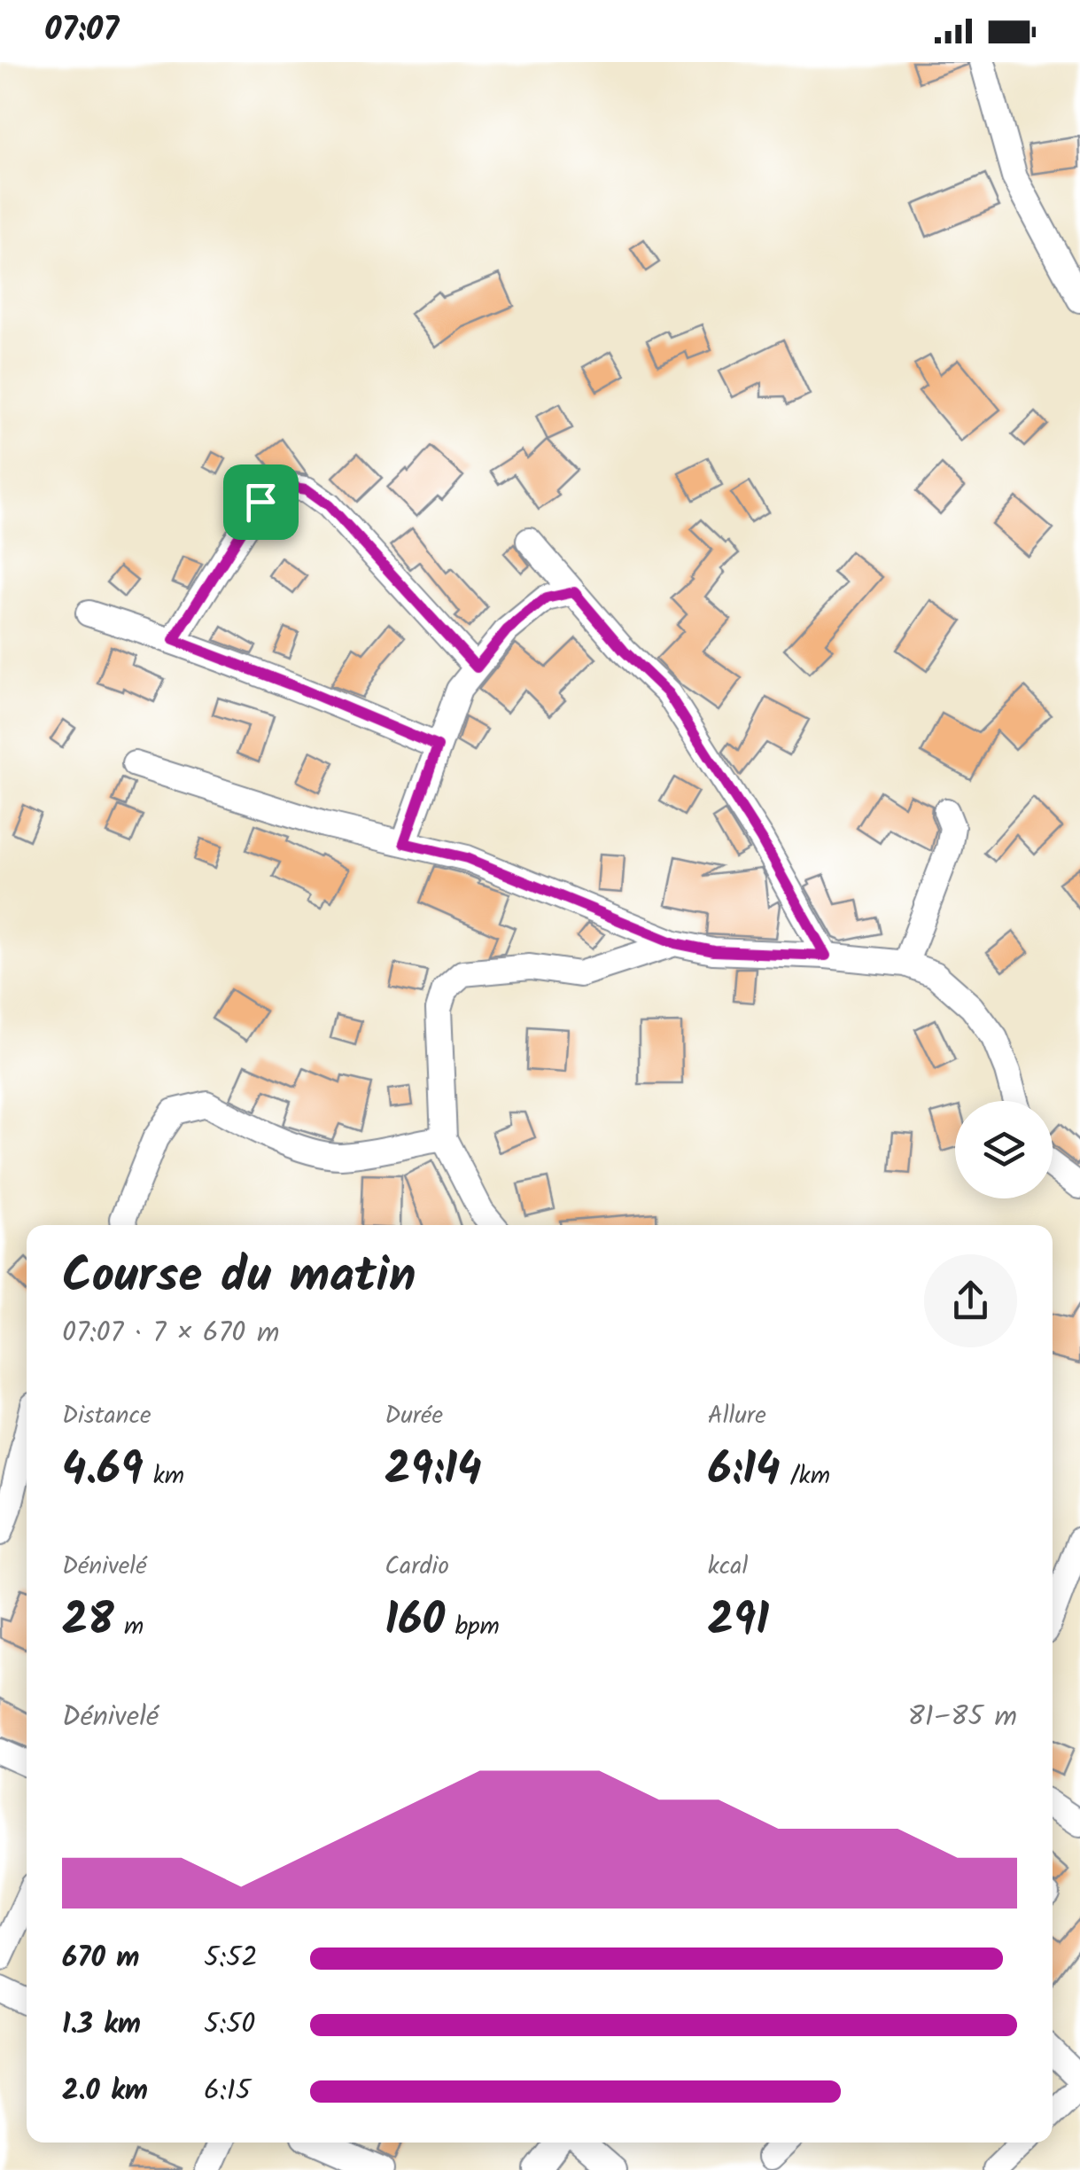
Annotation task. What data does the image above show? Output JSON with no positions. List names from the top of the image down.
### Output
{
  "page": {
    "status": "07:07",
    "heading": ["Course du matin", "07:07 · 7 × 670 m"],
    "stats": [
      ["Distance", "4.69 km"],
      ["Durée", "29:14"],
      ["Allure", "6:14 /km"],
      ["Dénivelé", "28 m"],
      ["Cardio", "160 bpm"],
      ["kcal", "291"]
    ],
    "chart": ["Dénivelé", "81–85 m"],
    "list": [
      {
        "name": "670 m",
        "note": "5:52"
      },
      {
        "name": "1.3 km",
        "note": "5:50"
      },
      {
        "name": "2.0 km",
        "note": "6:15"
      }
    ]
  }
}
